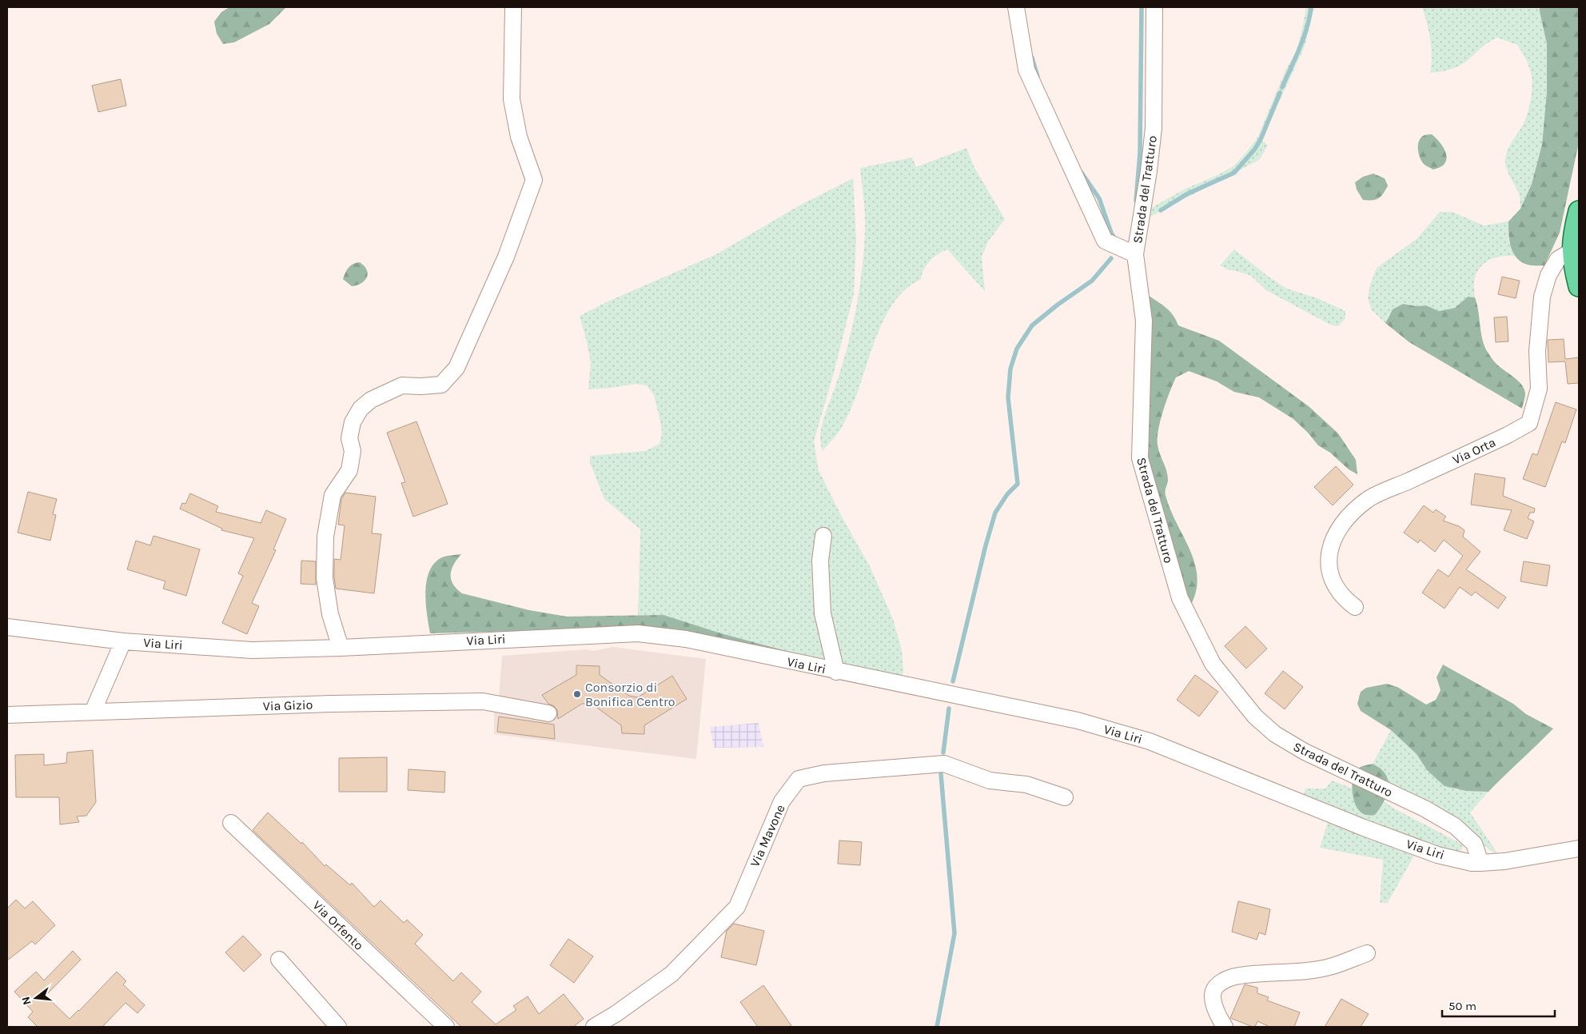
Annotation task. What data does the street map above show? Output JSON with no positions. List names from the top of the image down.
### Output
{
  "streets": {
    "street": [
      "Strada del Tratturo",
      "Via Orta",
      "Via Liri",
      "Via Gizio",
      "Via Mavone",
      "Via Orfento"
    ]
  },
  "crossings": [
    ["Strada del Tratturo", "Via Liri"]
  ],
  "places": ["Consorzio di Bonifica Centro"],
  "scale_bar": "50 m",
  "north": "left"
}
